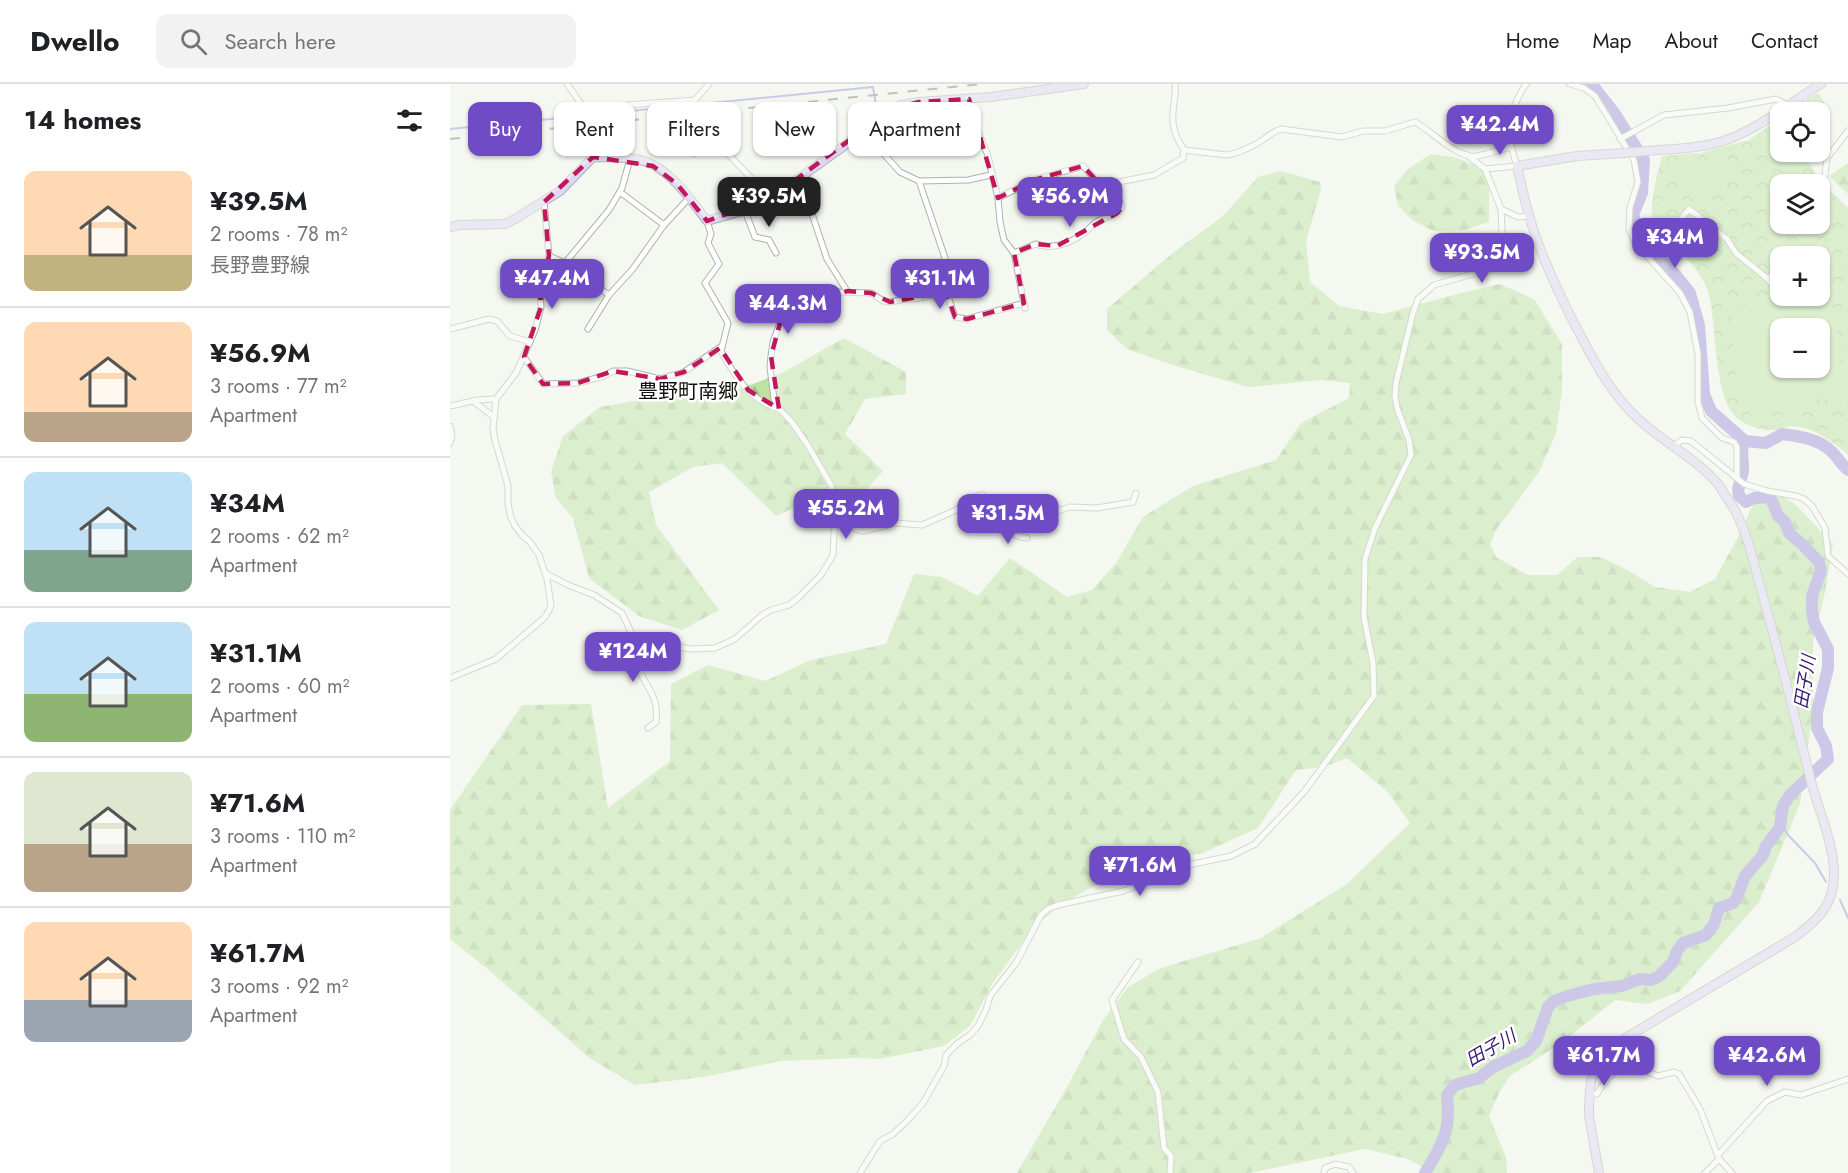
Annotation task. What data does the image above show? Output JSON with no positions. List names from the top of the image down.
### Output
{
  "districts": ["豊野町南郷"],
  "water": ["田子川"],
  "page": {
    "header": "Dwello",
    "search": "Search here",
    "nav": [
      "Home",
      "Map",
      "About",
      "Contact"
    ],
    "heading": "14 homes",
    "map_buttons": ["+", "−"],
    "chip": [
      "Buy",
      "Rent",
      "Filters",
      "New",
      "Apartment"
    ],
    "price": [
      "¥42.4M",
      "¥39.5M",
      "¥56.9M",
      "¥34M",
      "¥93.5M",
      "¥47.4M",
      "¥31.1M",
      "¥44.3M",
      "¥55.2M",
      "¥31.5M",
      "¥124M",
      "¥71.6M",
      "¥61.7M",
      "¥42.6M"
    ],
    "list": [
      {
        "name": "¥39.5M",
        "note": "2 rooms · 78 m² · 長野豊野線"
      },
      {
        "name": "¥56.9M",
        "note": "3 rooms · 77 m² · Apartment"
      },
      {
        "name": "¥34M",
        "note": "2 rooms · 62 m² · Apartment"
      },
      {
        "name": "¥31.1M",
        "note": "2 rooms · 60 m² · Apartment"
      },
      {
        "name": "¥71.6M",
        "note": "3 rooms · 110 m² · Apartment"
      },
      {
        "name": "¥61.7M",
        "note": "3 rooms · 92 m² · Apartment"
      }
    ]
  }
}
